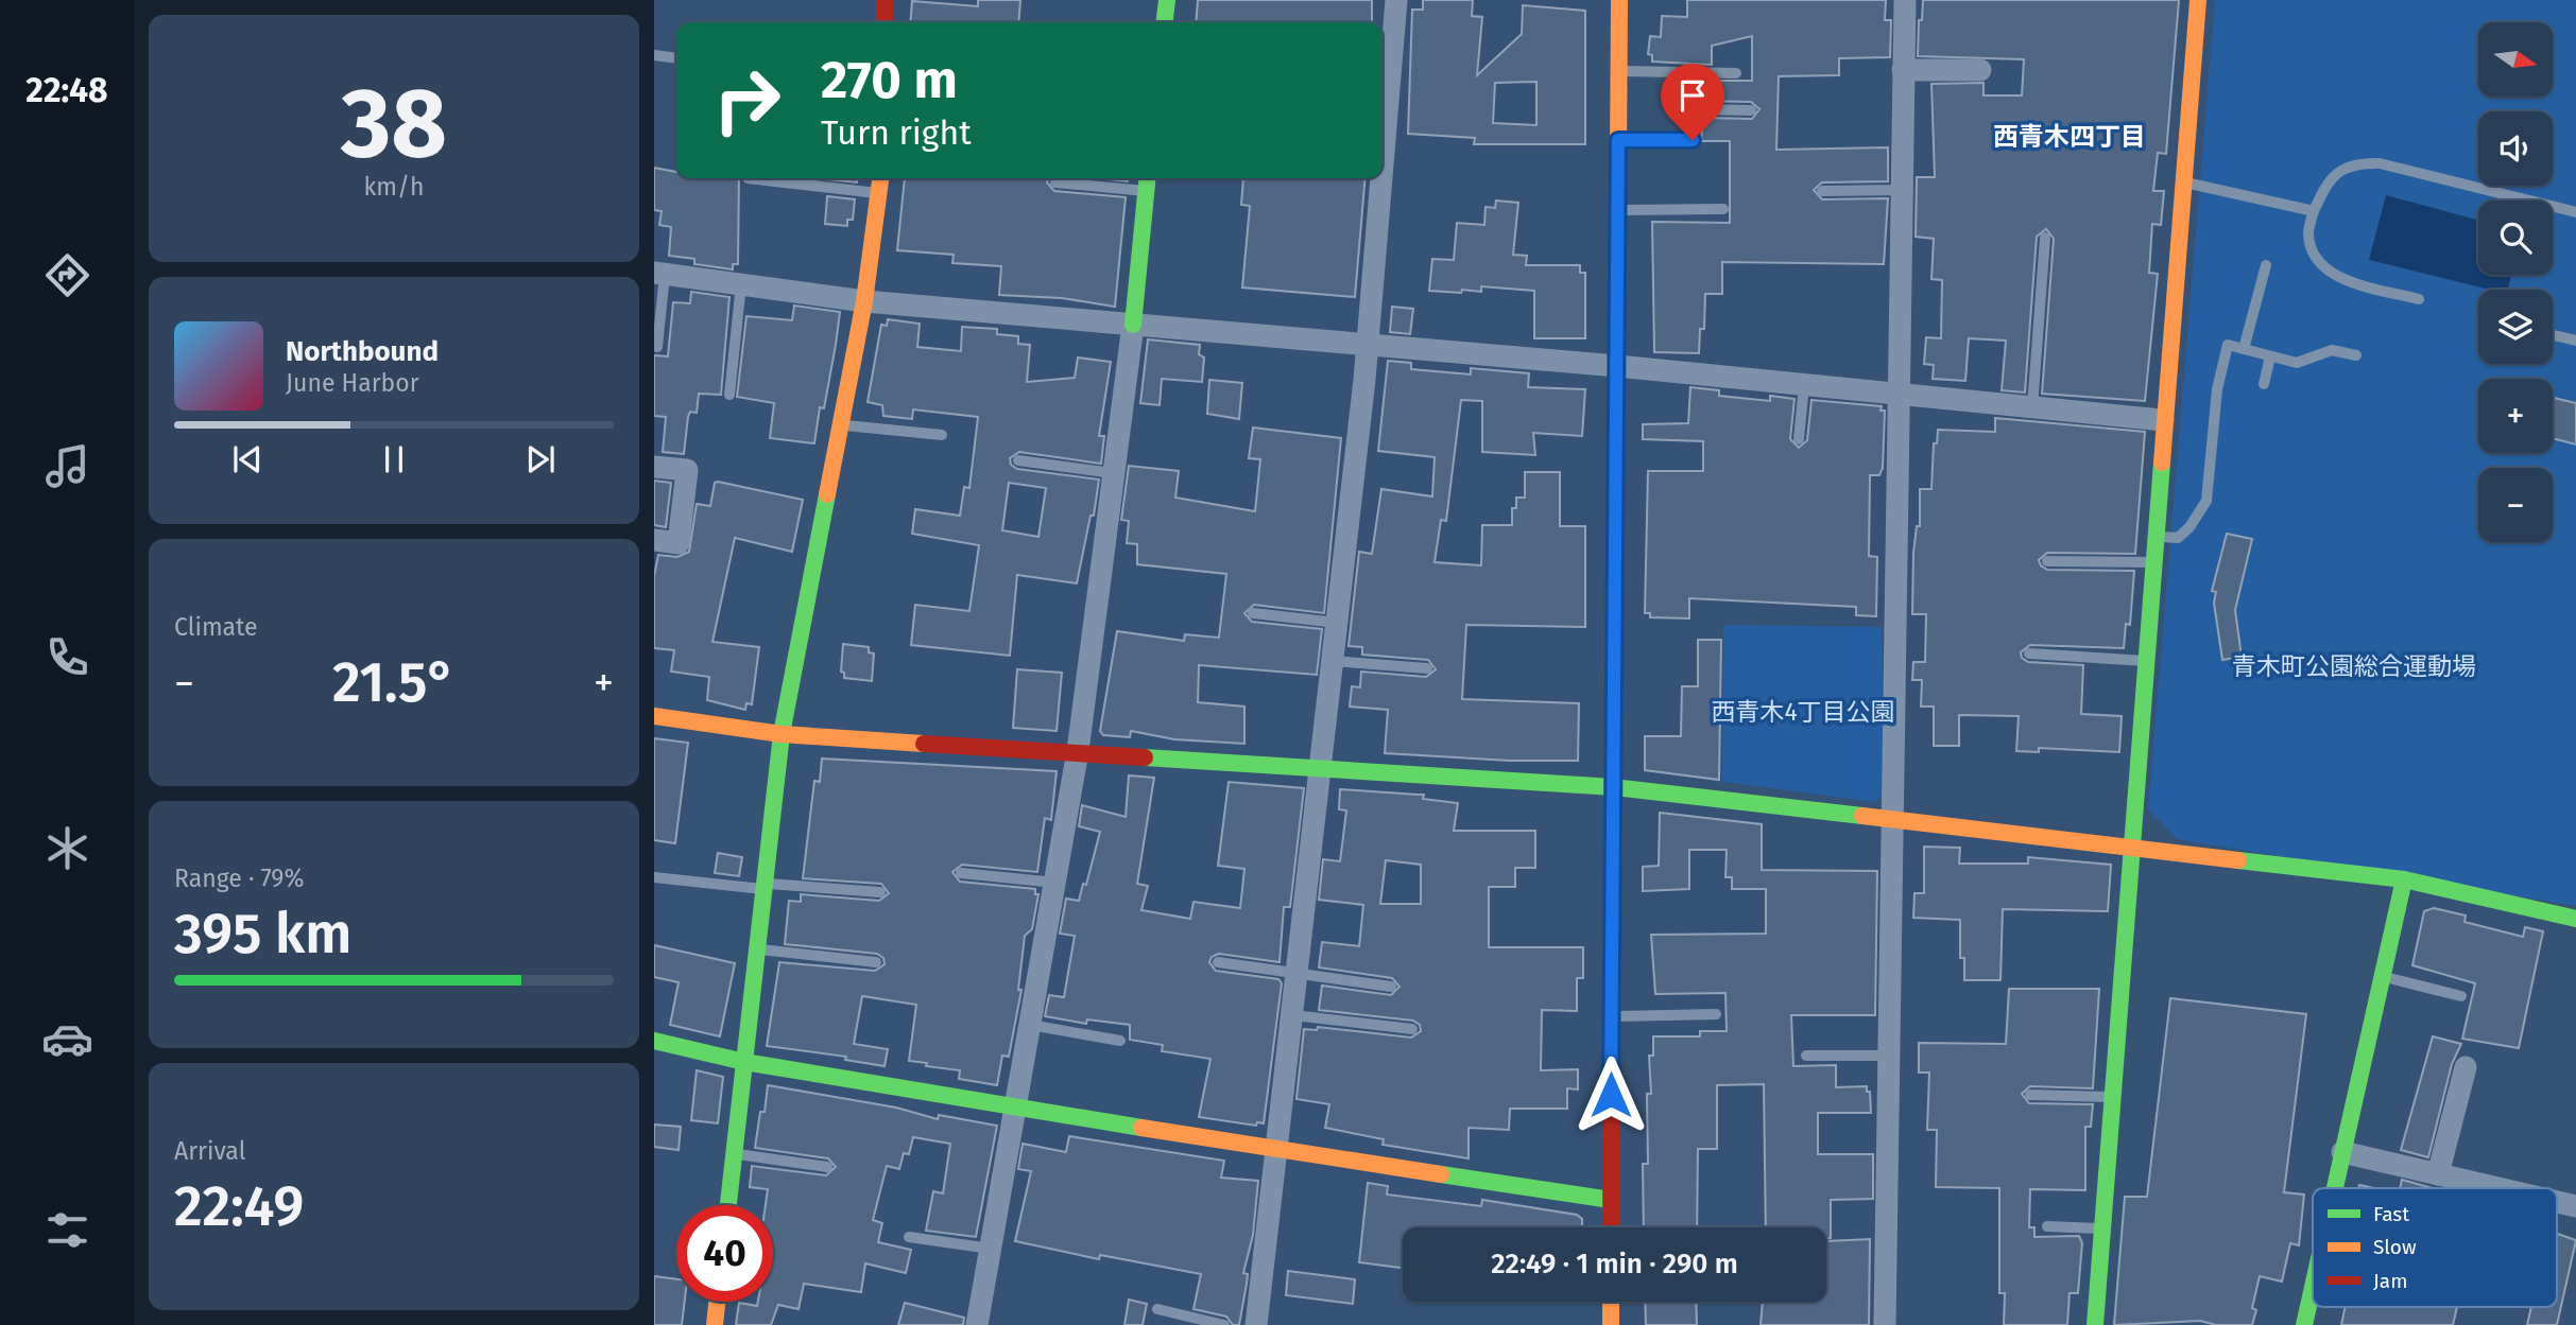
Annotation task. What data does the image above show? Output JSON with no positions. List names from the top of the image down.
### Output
{
  "districts": ["西青木四丁目"],
  "parks": ["青木町公園総合運動場", "西青木4丁目公園"],
  "legend": ["Fast", "Slow", "Jam"],
  "north": "right",
  "page": {
    "tabs": "22:48",
    "tile": [
      ["38", "km/h"],
      "Climate",
      ["Range · 79%", "395 km"],
      ["Arrival", "22:49"]
    ],
    "map_buttons": ["+", "−"],
    "turn": ["270 m", "Turn right"],
    "song": ["Northbound", "June Harbor"],
    "heat": ["−", "21.5°", "+"],
    "limit": "40",
    "trip": "22:49 · 1 min · 290 m"
  }
}
